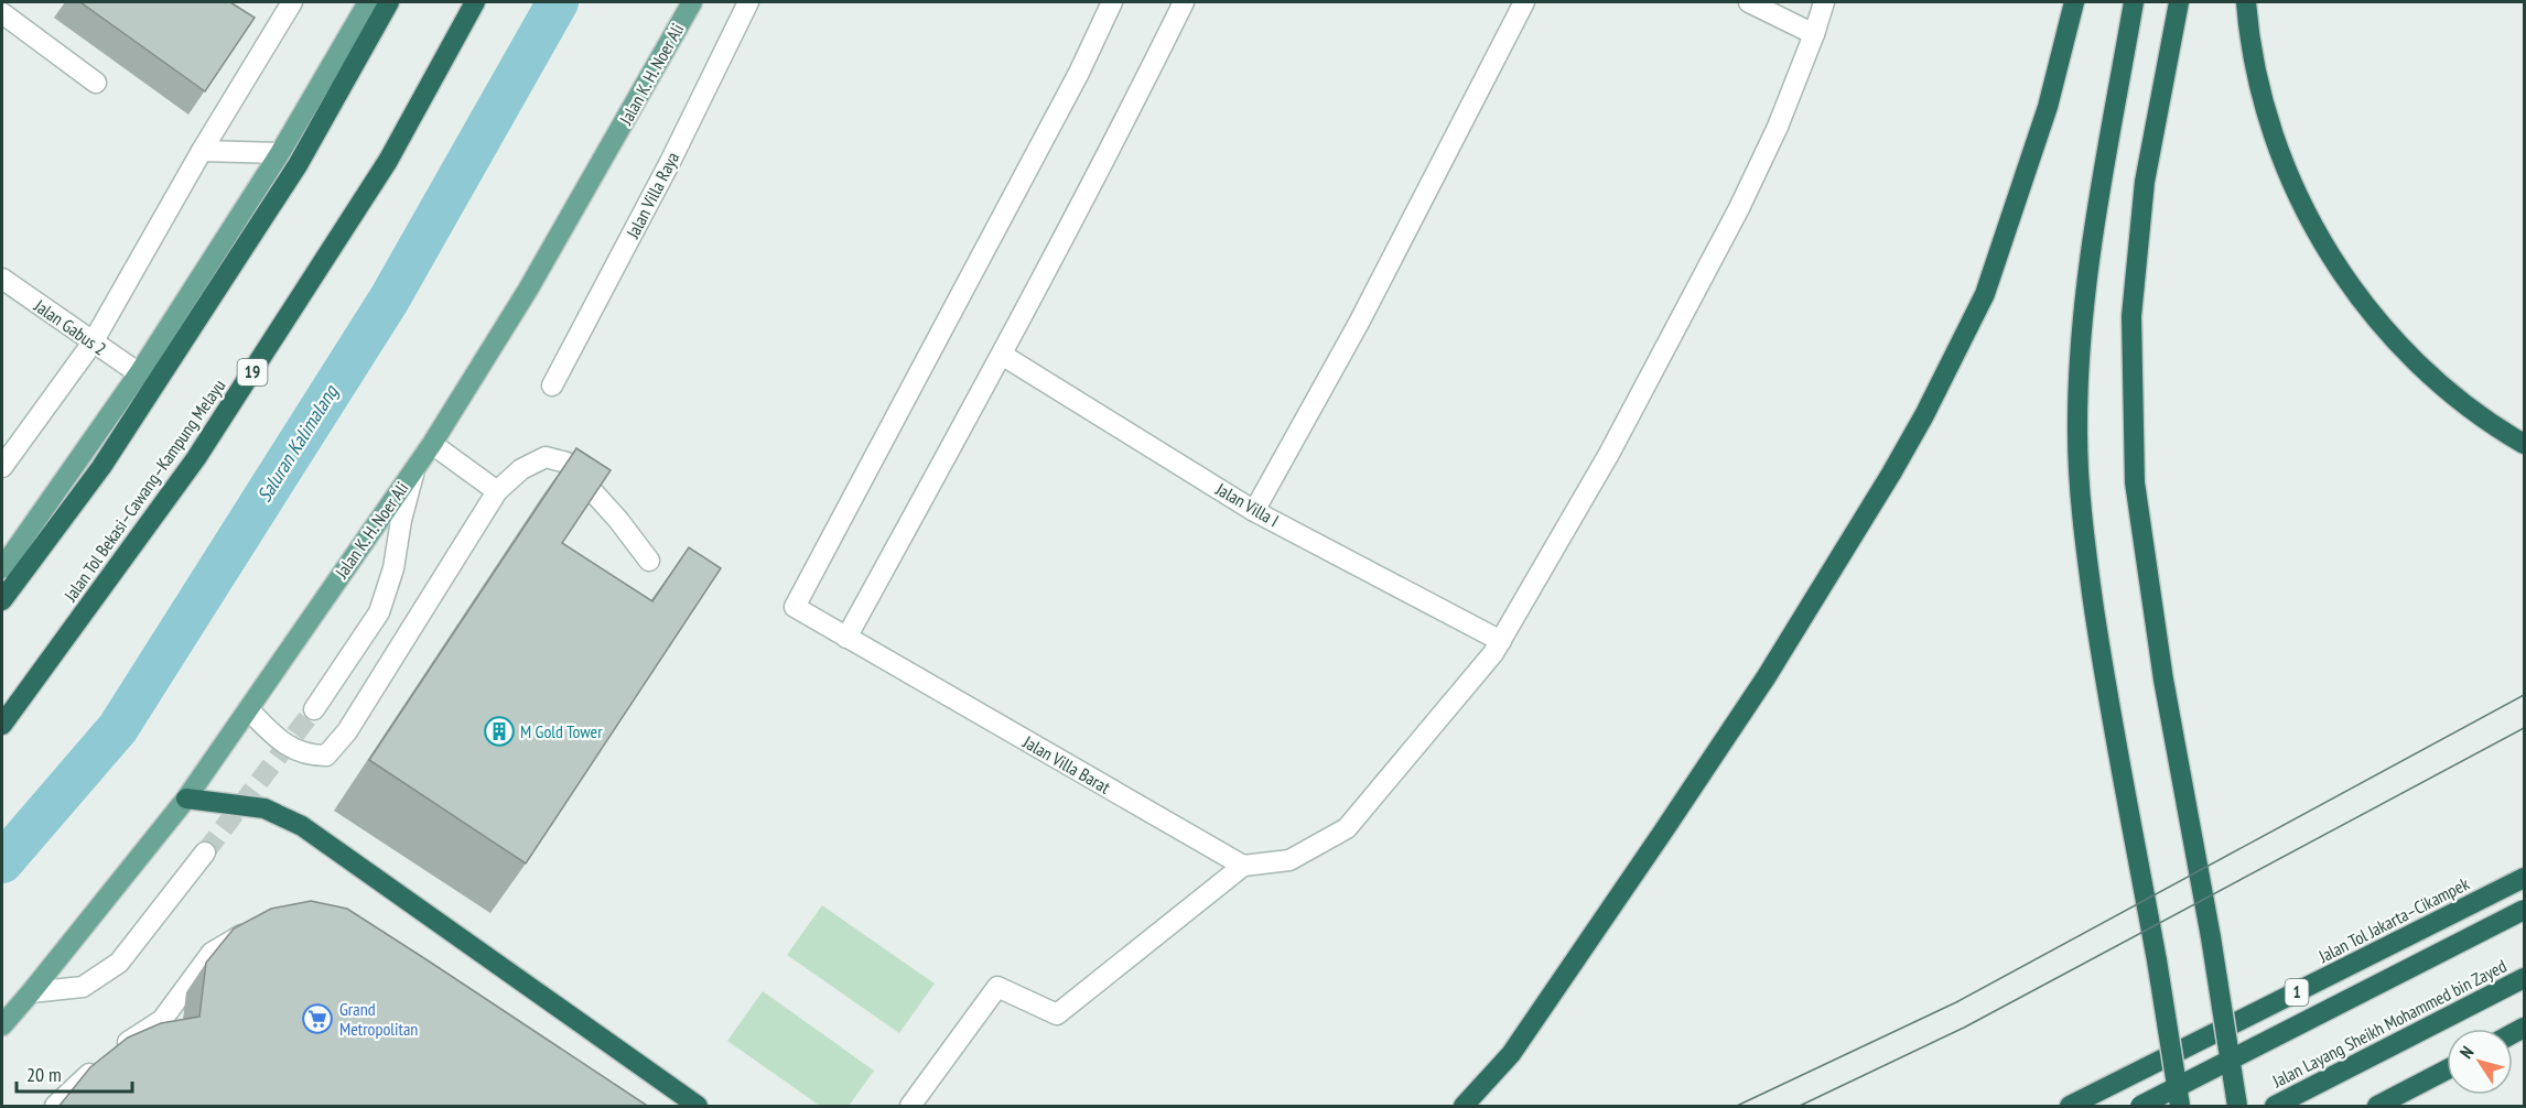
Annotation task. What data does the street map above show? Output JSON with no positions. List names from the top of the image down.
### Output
{
  "streets": {
    "highway": [
      "19",
      "Jalan Tol Bekasi–Cawang–Kampung Melayu",
      "Jalan Tol Jakarta–Cikampek",
      "1",
      "Jalan Layang Sheikh Mohammed bin Zayed"
    ],
    "main road": ["Jalan K. H. Noer Ali"],
    "street": [
      "Jalan Villa Raya",
      "Jalan Gabus 2",
      "Jalan Villa I",
      "Jalan Villa Barat"
    ]
  },
  "water": ["Saluran Kalimalang"],
  "places": {
    "building": ["M Gold Tower"],
    "supermarket": ["Grand Metropolitan"]
  },
  "scale_bar": "20 m",
  "north": "top left"
}
